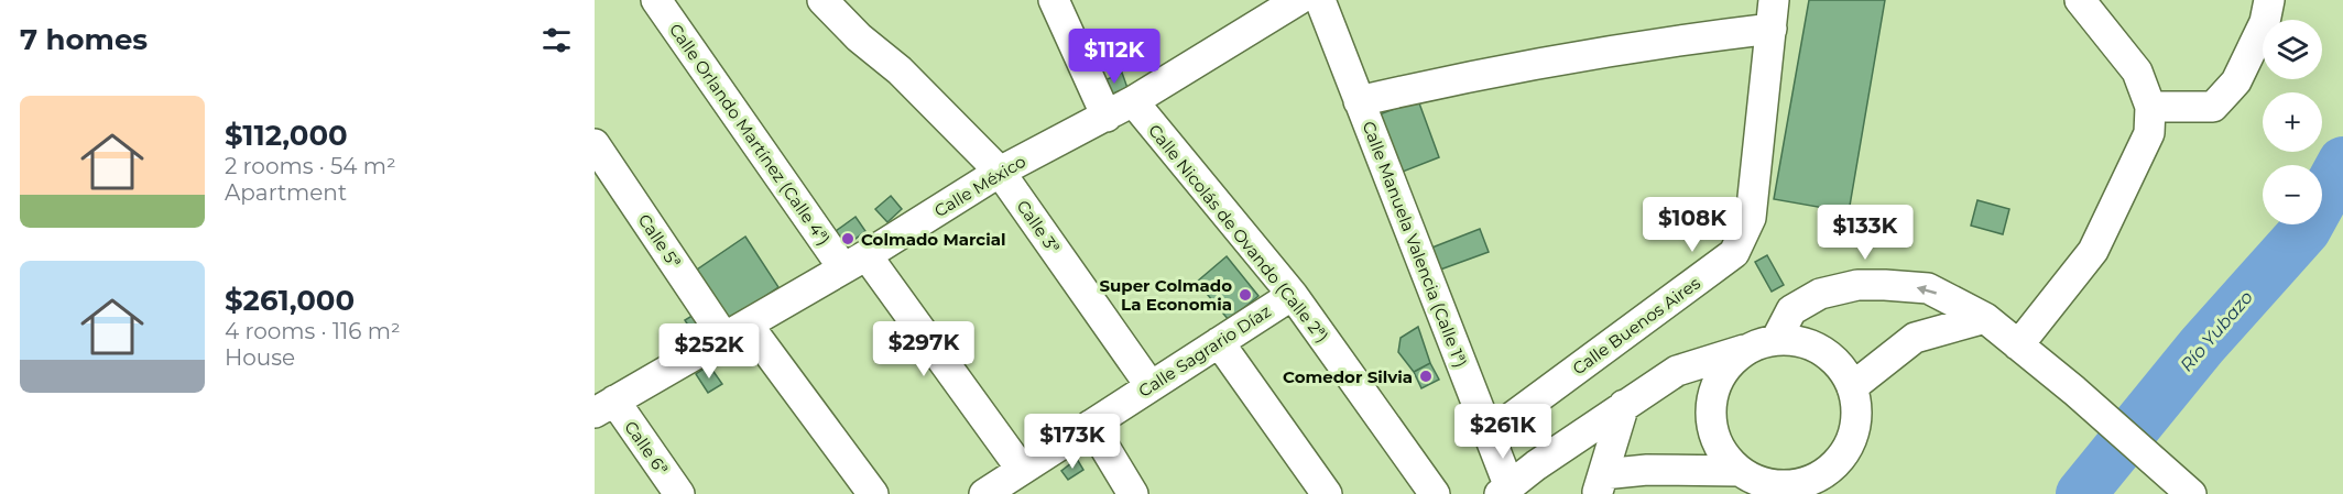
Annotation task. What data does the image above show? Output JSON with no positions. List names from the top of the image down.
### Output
{
  "streets": {
    "street": [
      "Calle Orlando Martínez (Calle 4ª)",
      "Calle México",
      "Calle 3ª",
      "Calle Nicolás de Ovando (Calle 2ª)",
      "Calle 5ª",
      "Calle Manuela Valencia (Calle 1ª)",
      "Calle Buenos Aires",
      "Calle Sagrario Díaz",
      "Calle 6ª"
    ]
  },
  "crossings": [
    ["Calle Orlando Martínez (Calle 4ª)", "Calle México"],
    ["Calle Orlando Martínez (Calle 4ª)", "Calle Sagrario Díaz"],
    ["Calle México", "Calle 3ª"],
    ["Calle México", "Calle Nicolás de Ovando (Calle 2ª)"],
    ["Calle México", "Calle 5ª"],
    ["Calle México", "Calle 6ª"],
    ["Calle 3ª", "Calle Sagrario Díaz"],
    ["Calle Nicolás de Ovando (Calle 2ª)", "Calle Sagrario Díaz"],
    ["Calle Manuela Valencia (Calle 1ª)", "Calle Buenos Aires"]
  ],
  "water": ["Río Yubazo"],
  "places": ["Colmado Marcial", "Super Colmado La Economia", "Comedor Silvia"],
  "page": {
    "heading": "7 homes",
    "map_buttons": ["+", "−"],
    "price": [
      "$112K",
      "$108K",
      "$133K",
      "$297K",
      "$252K",
      "$261K",
      "$173K"
    ],
    "list": [
      {
        "name": "$112,000",
        "note": "2 rooms · 54 m² · Apartment"
      },
      {
        "name": "$261,000",
        "note": "4 rooms · 116 m² · House"
      }
    ]
  }
}
